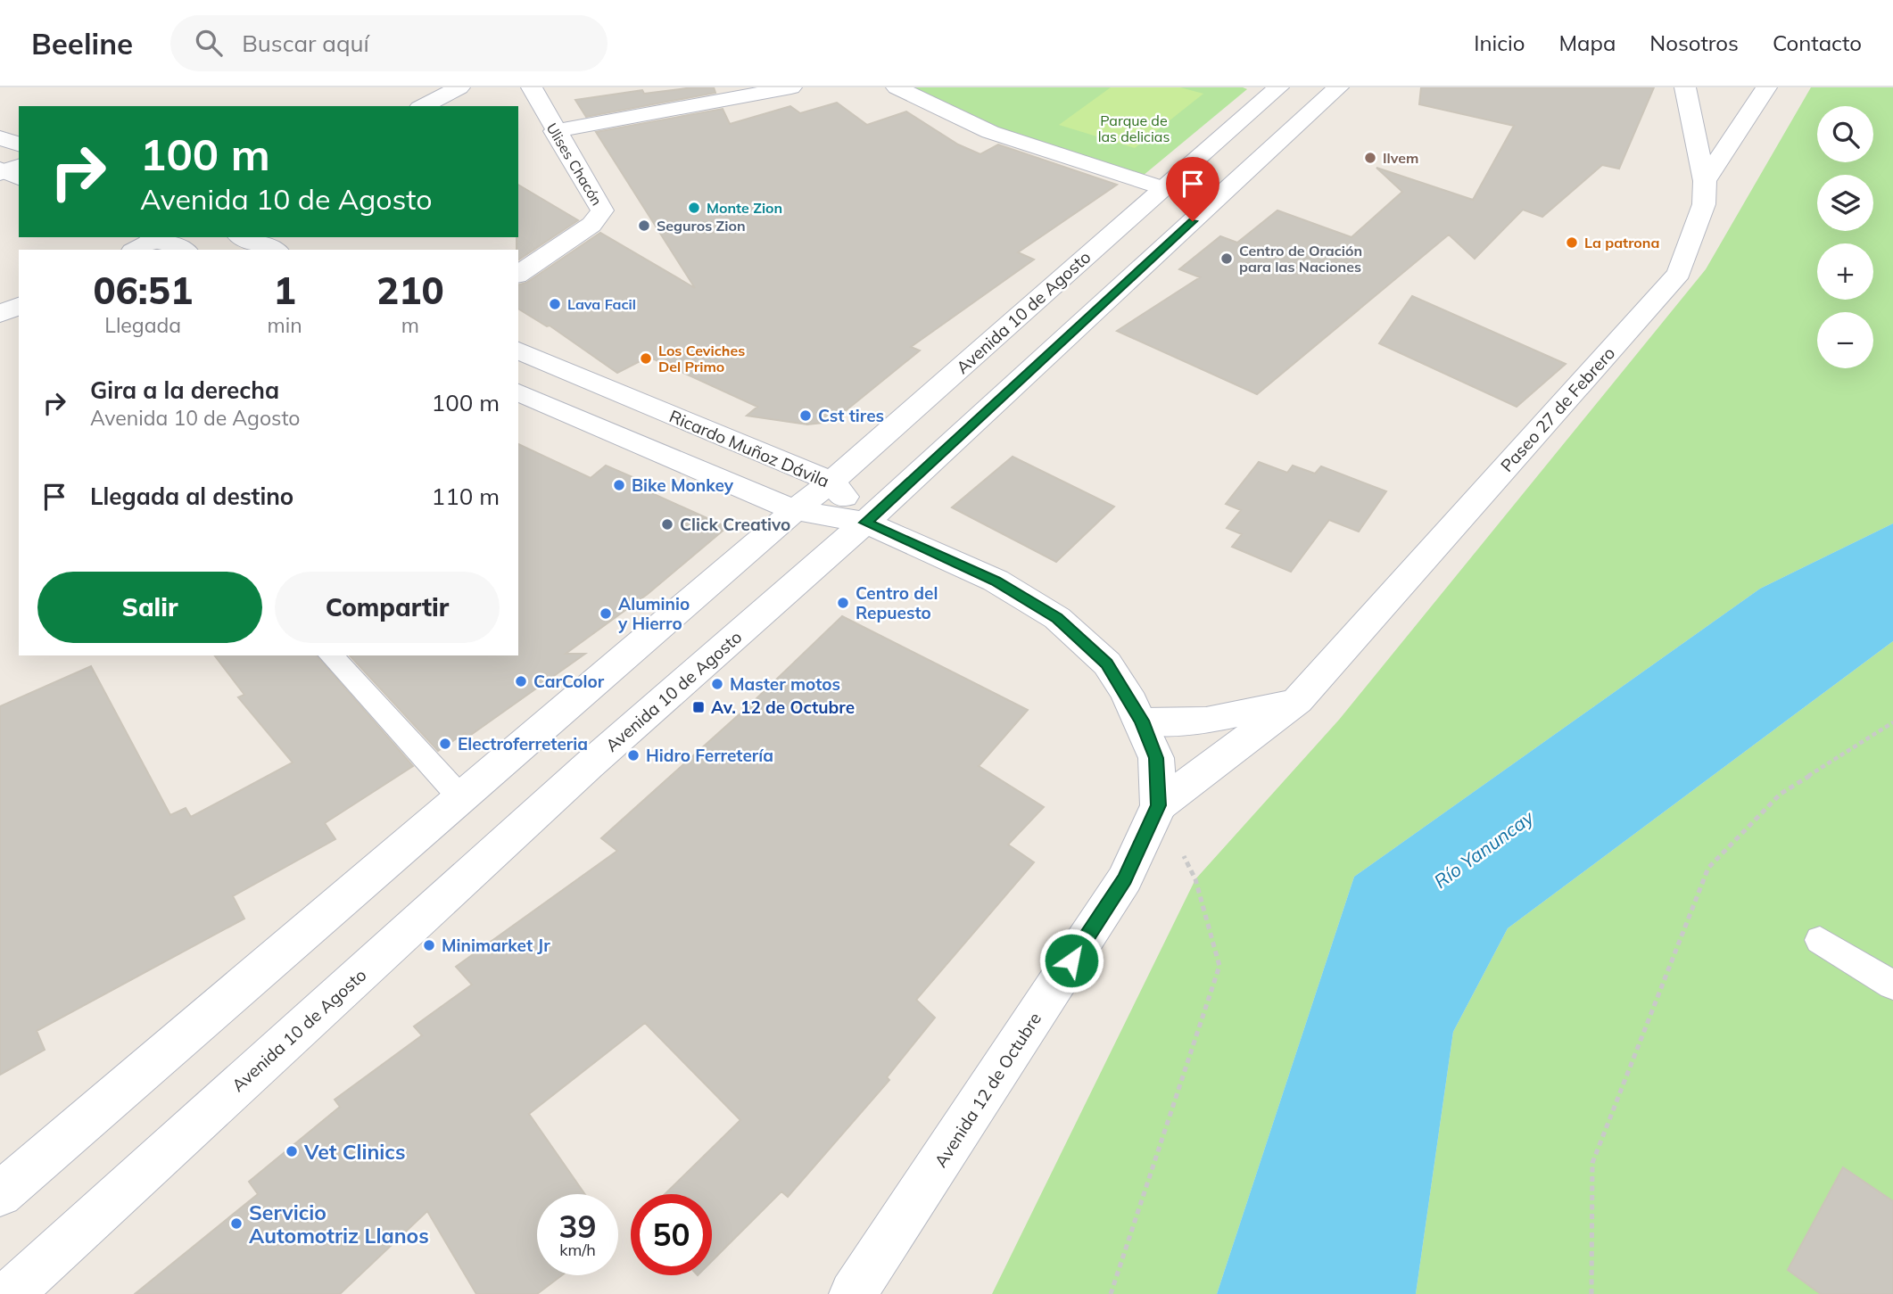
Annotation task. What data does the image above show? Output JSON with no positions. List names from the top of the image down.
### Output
{
  "streets": {
    "main road": [
      "Ulises Chacón",
      "Avenida 10 de Agosto",
      "Paseo 27 de Febrero",
      "Ricardo Muñoz Dávila",
      "Avenida 12 de Octubre"
    ]
  },
  "crossings": [
    ["Avenida 10 de Agosto", "Ricardo Muñoz Dávila"],
    ["Avenida 10 de Agosto", "Avenida 12 de Octubre"],
    ["Paseo 27 de Febrero", "Avenida 12 de Octubre"],
    ["Ricardo Muñoz Dávila", "Avenida 12 de Octubre"]
  ],
  "water": ["Río Yanuncay"],
  "parks": ["Parque de las delicias"],
  "places": {
    "other": [
      "Ilvem",
      "Monte Zion",
      "Seguros Zion",
      "La patrona",
      "Centro de Oración para las Naciones",
      "Lava Facil",
      "Los Ceviches Del Primo",
      "Cst tires",
      "Bike Monkey",
      "Click Creativo",
      "Centro del Repuesto",
      "Aluminio y Hierro",
      "CarColor",
      "Master motos",
      "Electroferreteria",
      "Hidro Ferretería",
      "Minimarket Jr",
      "Vet Clinics",
      "Servicio Automotriz Llanos"
    ],
    "transit": ["Av. 12 de Octubre"]
  },
  "page": {
    "header": "Beeline",
    "search": "Buscar aquí",
    "nav": [
      "Inicio",
      "Mapa",
      "Nosotros",
      "Contacto"
    ],
    "map_buttons": ["+", "−"],
    "turn": ["100 m", "Avenida 10 de Agosto"],
    "eta": [
      "06:51",
      "Llegada",
      "1",
      "min",
      "210",
      "m"
    ],
    "list": [
      {
        "name": "Gira a la derecha",
        "note": "Avenida 10 de Agosto",
        "value": "100 m"
      },
      {
        "name": "Llegada al destino",
        "value": "110 m"
      }
    ],
    "buttons": ["Salir", "Compartir"],
    "speed": "39 km/h",
    "limit": "50"
  }
}
